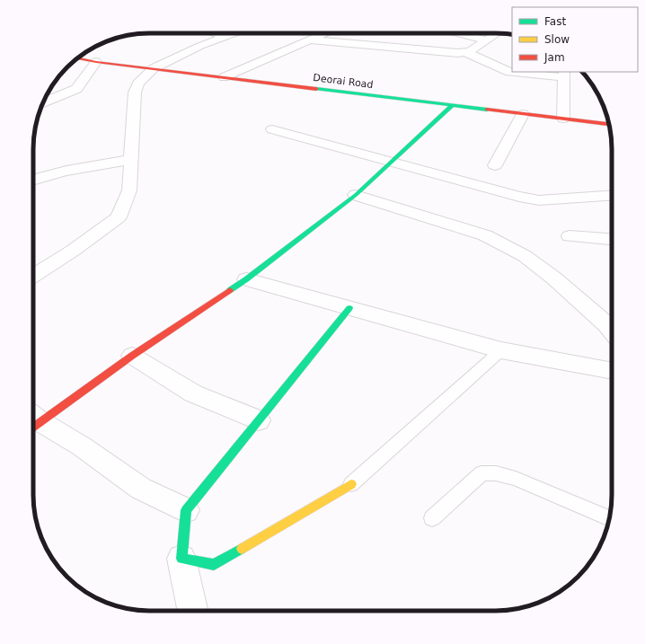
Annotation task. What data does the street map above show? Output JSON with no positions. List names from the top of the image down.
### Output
{
  "streets": {
    "street": ["Deorai Road"]
  },
  "legend": ["Fast", "Slow", "Jam"]
}
